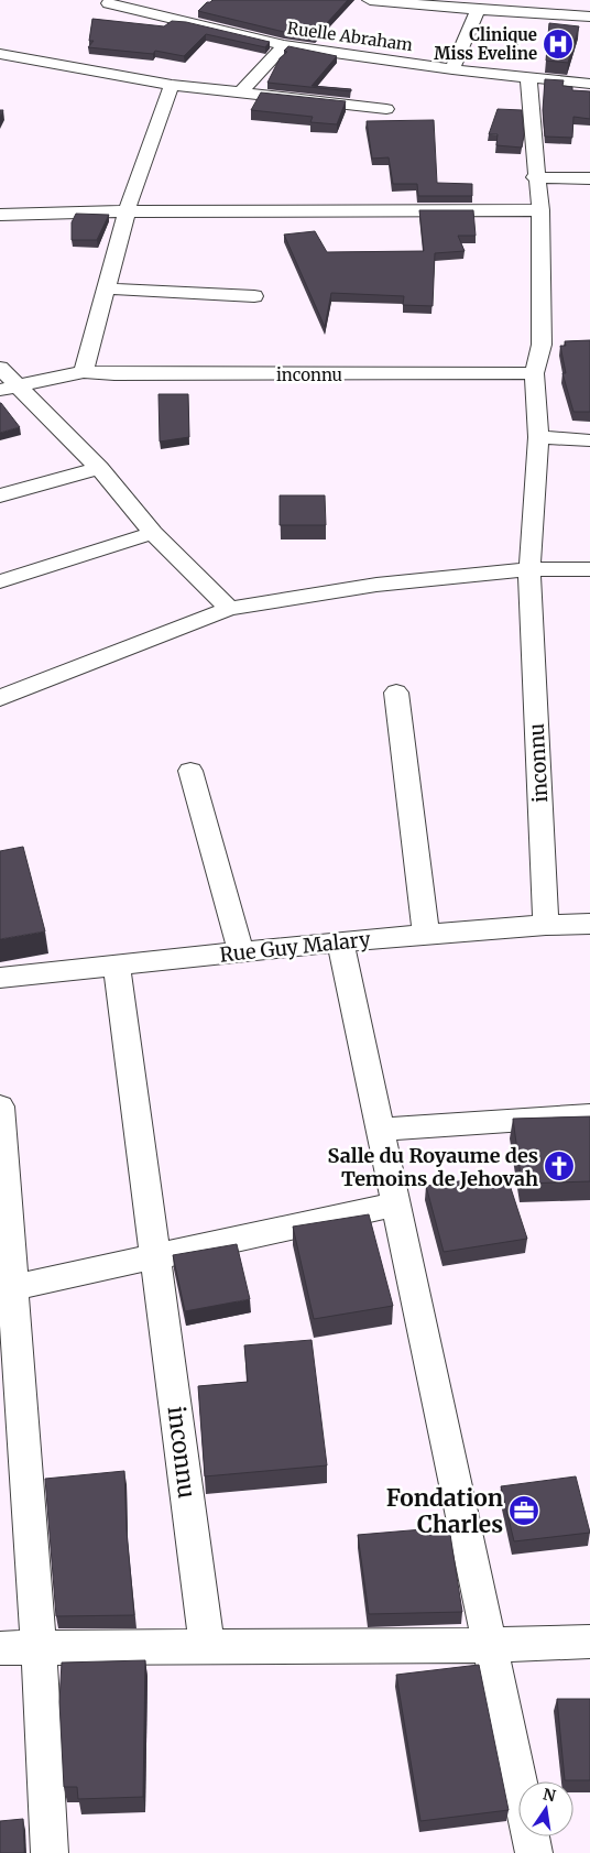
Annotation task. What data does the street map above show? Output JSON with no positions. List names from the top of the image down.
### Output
{
  "streets": {
    "street": ["Ruelle Abraham", "inconnu", "Rue Guy Malary"]
  },
  "crossings": [
    ["Ruelle Abraham", "inconnu"],
    ["inconnu", "Rue Guy Malary"]
  ],
  "places": {
    "hospital": ["Clinique Miss Eveline"],
    "church": ["Salle du Royaume des Temoins de Jehovah"],
    "office": ["Fondation Charles"]
  },
  "north": "top"
}
